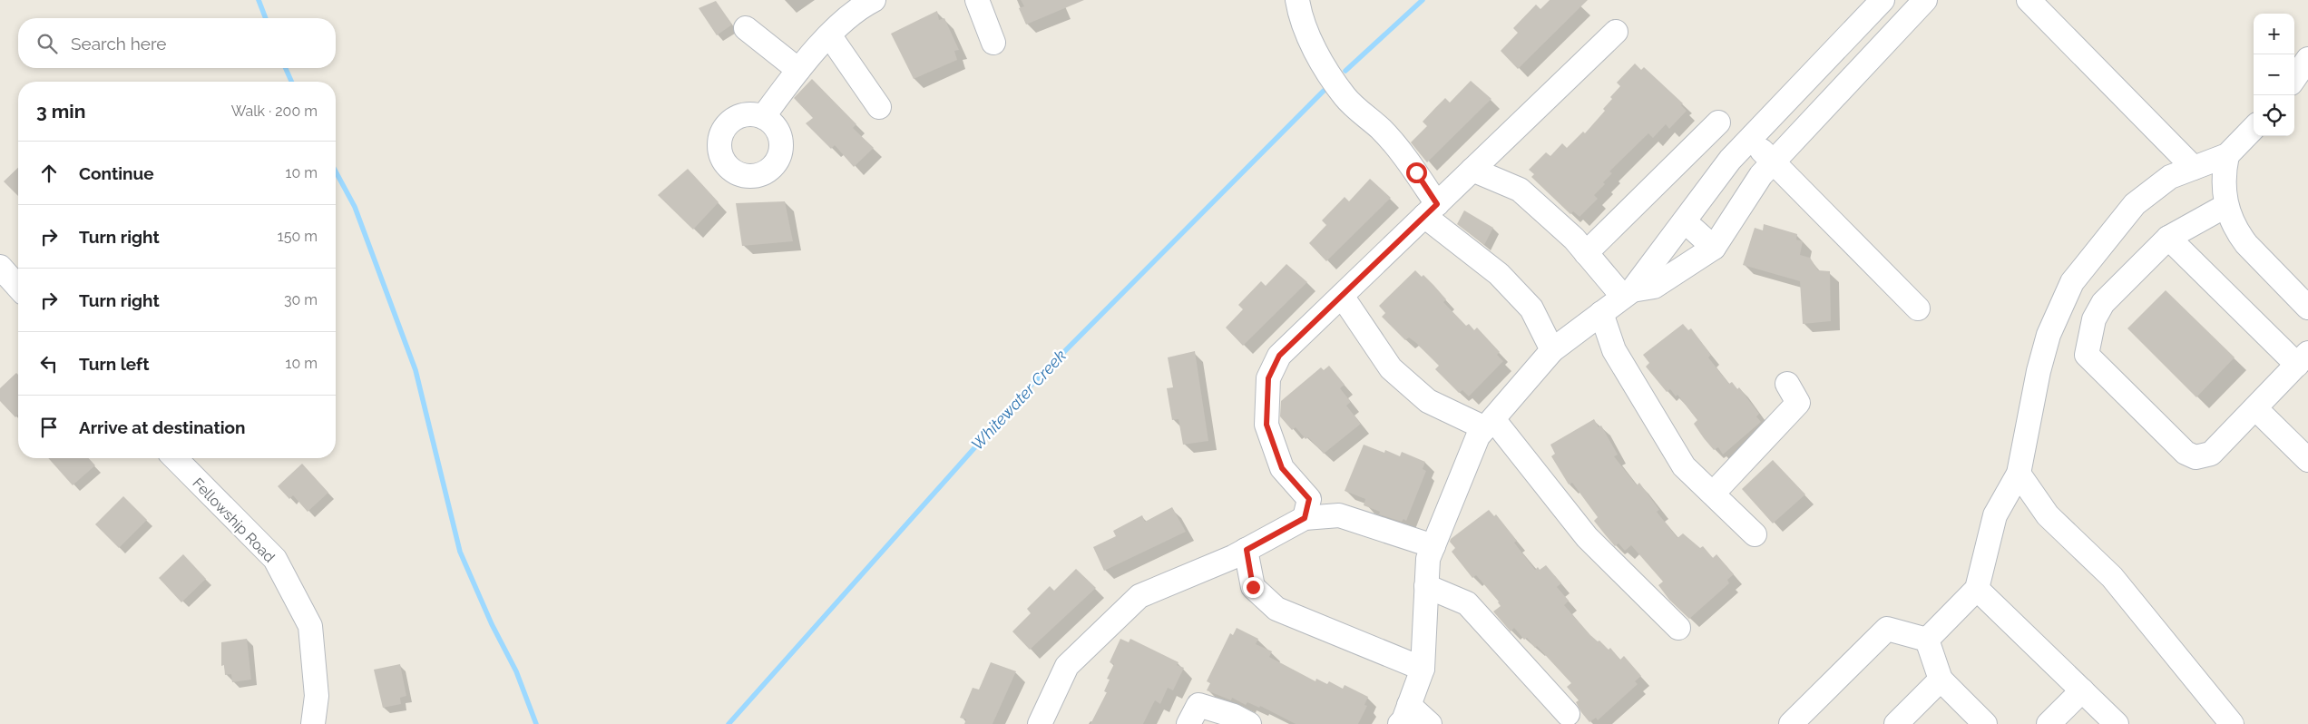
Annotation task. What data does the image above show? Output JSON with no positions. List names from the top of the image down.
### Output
{
  "streets": {
    "street": ["Fellowship Road"]
  },
  "water": ["Whitewater Creek"],
  "page": {
    "map_buttons": ["+", "−"],
    "search": "Search here",
    "heading": ["3 min", "Walk · 200 m"],
    "list": [
      ["Continue", "10 m"],
      ["Turn right", "150 m"],
      ["Turn right", "30 m"],
      ["Turn left", "10 m"],
      "Arrive at destination"
    ]
  }
}
